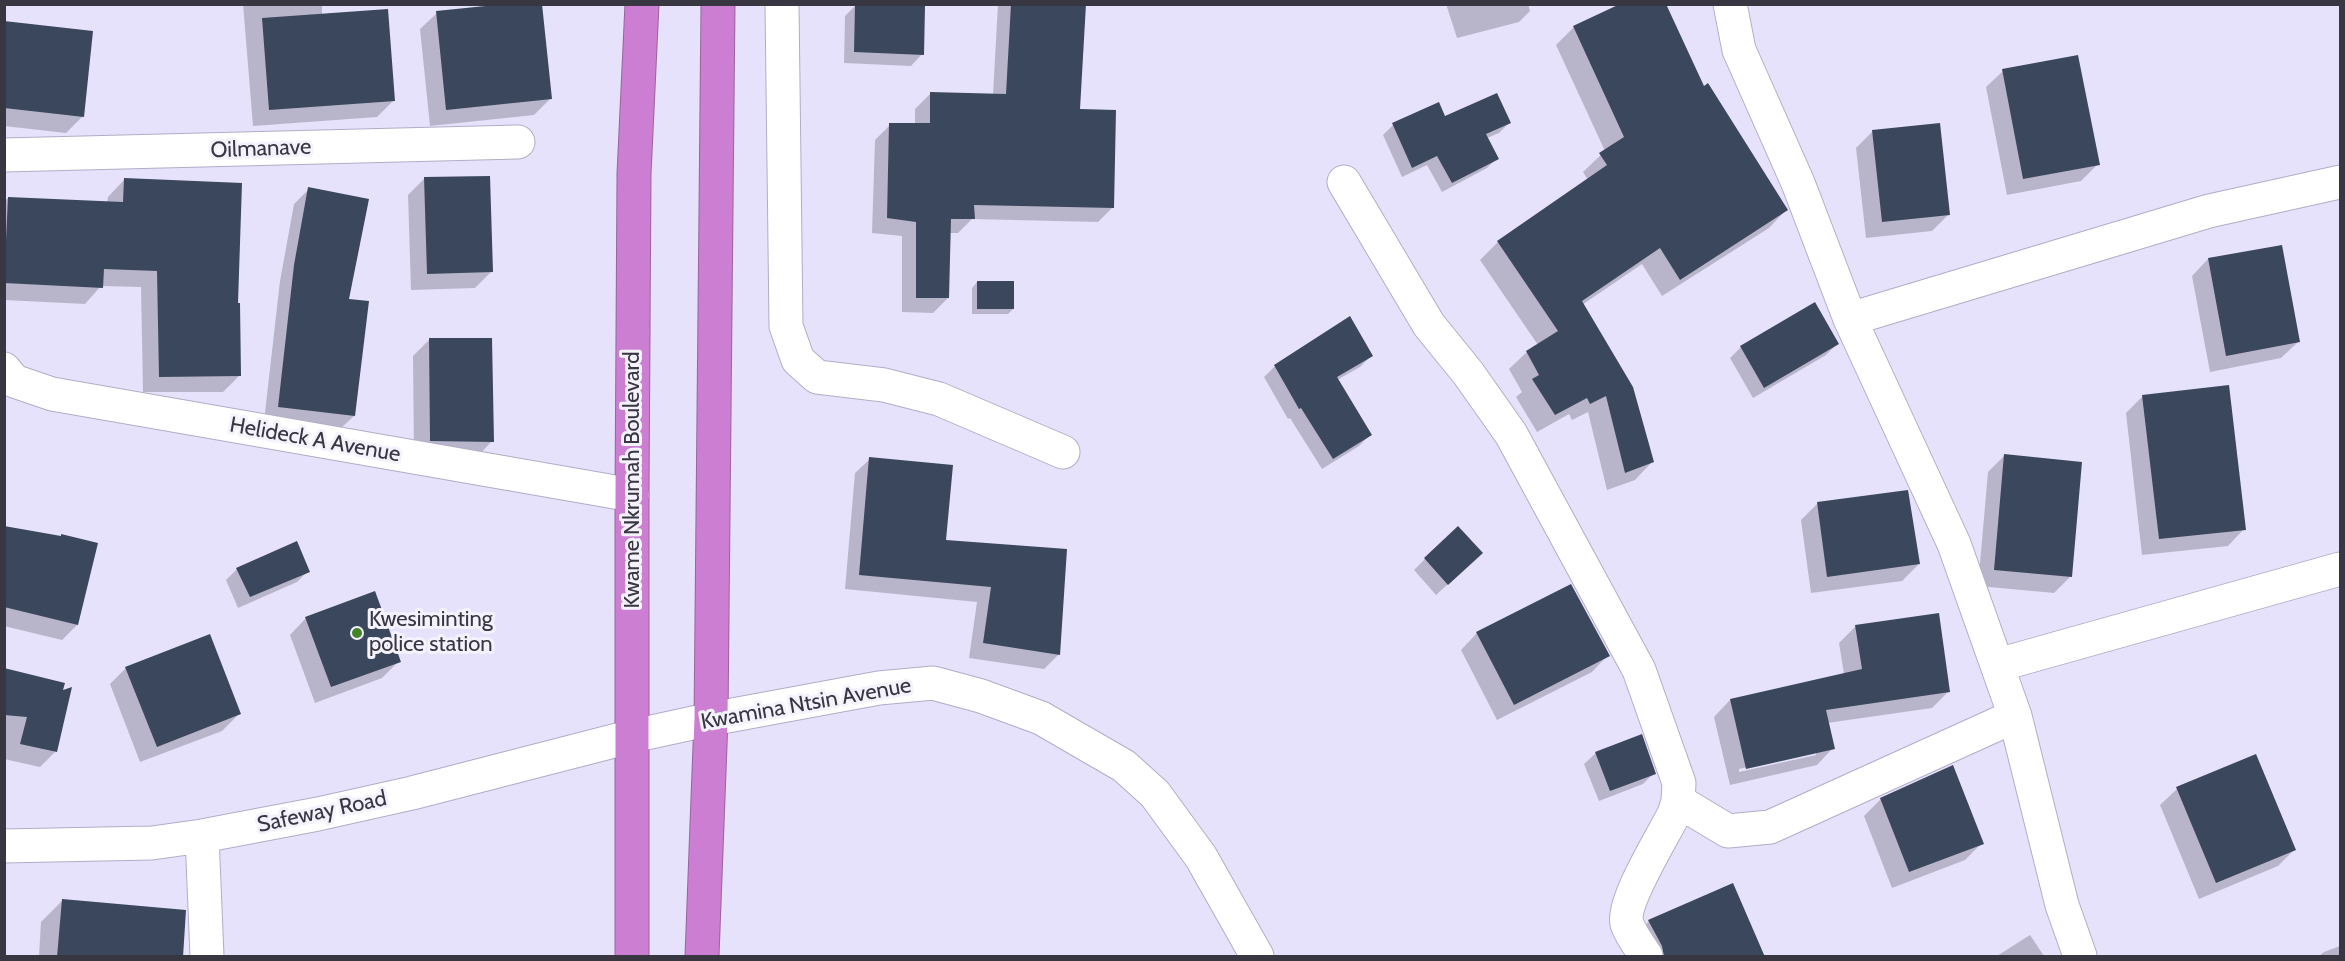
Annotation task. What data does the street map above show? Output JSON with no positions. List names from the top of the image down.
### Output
{
  "streets": {
    "highway": ["Kwame Nkrumah Boulevard"],
    "street": [
      "Oilmanave",
      "Helideck A Avenue",
      "Kwamina Ntsin Avenue",
      "Safeway Road"
    ]
  },
  "crossings": [
    ["Helideck A Avenue", "Kwame Nkrumah Boulevard"],
    ["Kwame Nkrumah Boulevard", "Kwamina Ntsin Avenue"],
    ["Kwame Nkrumah Boulevard", "Safeway Road"],
    ["Kwamina Ntsin Avenue", "Safeway Road"]
  ],
  "places": ["Kwesiminting police station"]
}
